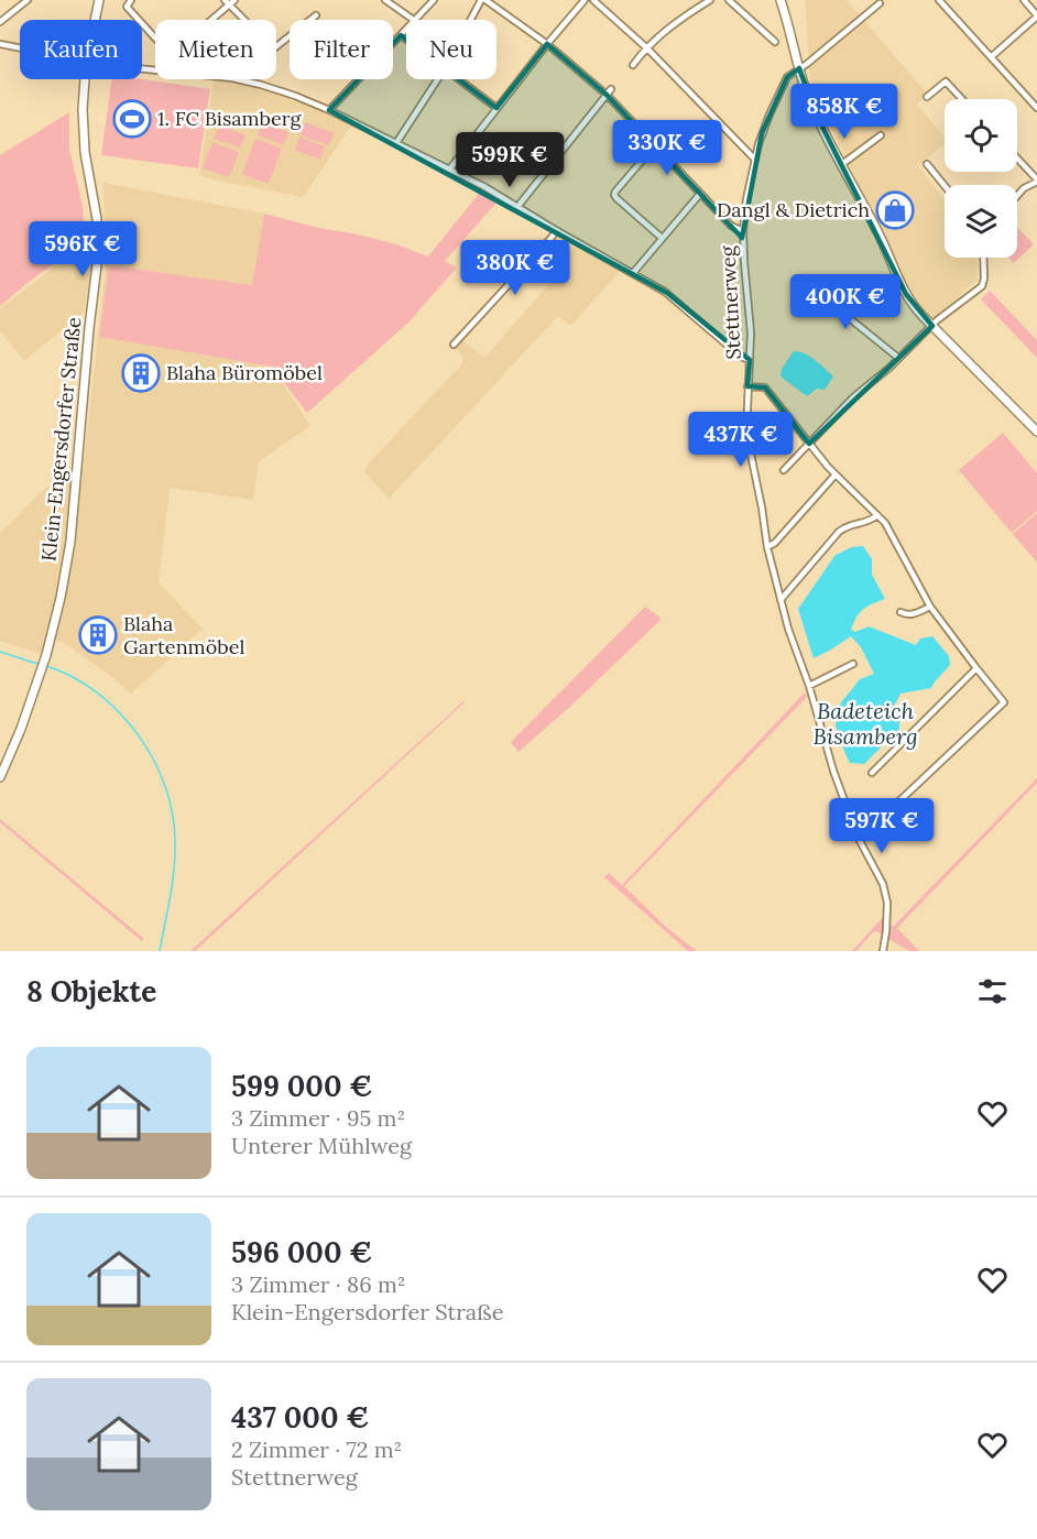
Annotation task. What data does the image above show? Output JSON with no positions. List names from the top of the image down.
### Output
{
  "streets": {
    "main road": ["Klein-Engersdorfer Straße"],
    "street": ["Stettnerweg"]
  },
  "water": ["Badeteich Bisamberg"],
  "places": {
    "sports": ["1. FC Bisamberg"],
    "shop": ["Dangl & Dietrich"],
    "building": ["Blaha Büromöbel", "Blaha Gartenmöbel"]
  },
  "page": {
    "chip": [
      "Kaufen",
      "Mieten",
      "Filter",
      "Neu"
    ],
    "price": [
      "858K €",
      "330K €",
      "599K €",
      "596K €",
      "380K €",
      "400K €",
      "437K €",
      "597K €"
    ],
    "heading": "8 Objekte",
    "list": [
      {
        "name": "599 000 €",
        "note": "3 Zimmer · 95 m² · Unterer Mühlweg"
      },
      {
        "name": "596 000 €",
        "note": "3 Zimmer · 86 m² · Klein-Engersdorfer Straße"
      },
      {
        "name": "437 000 €",
        "note": "2 Zimmer · 72 m² · Stettnerweg"
      }
    ]
  }
}
